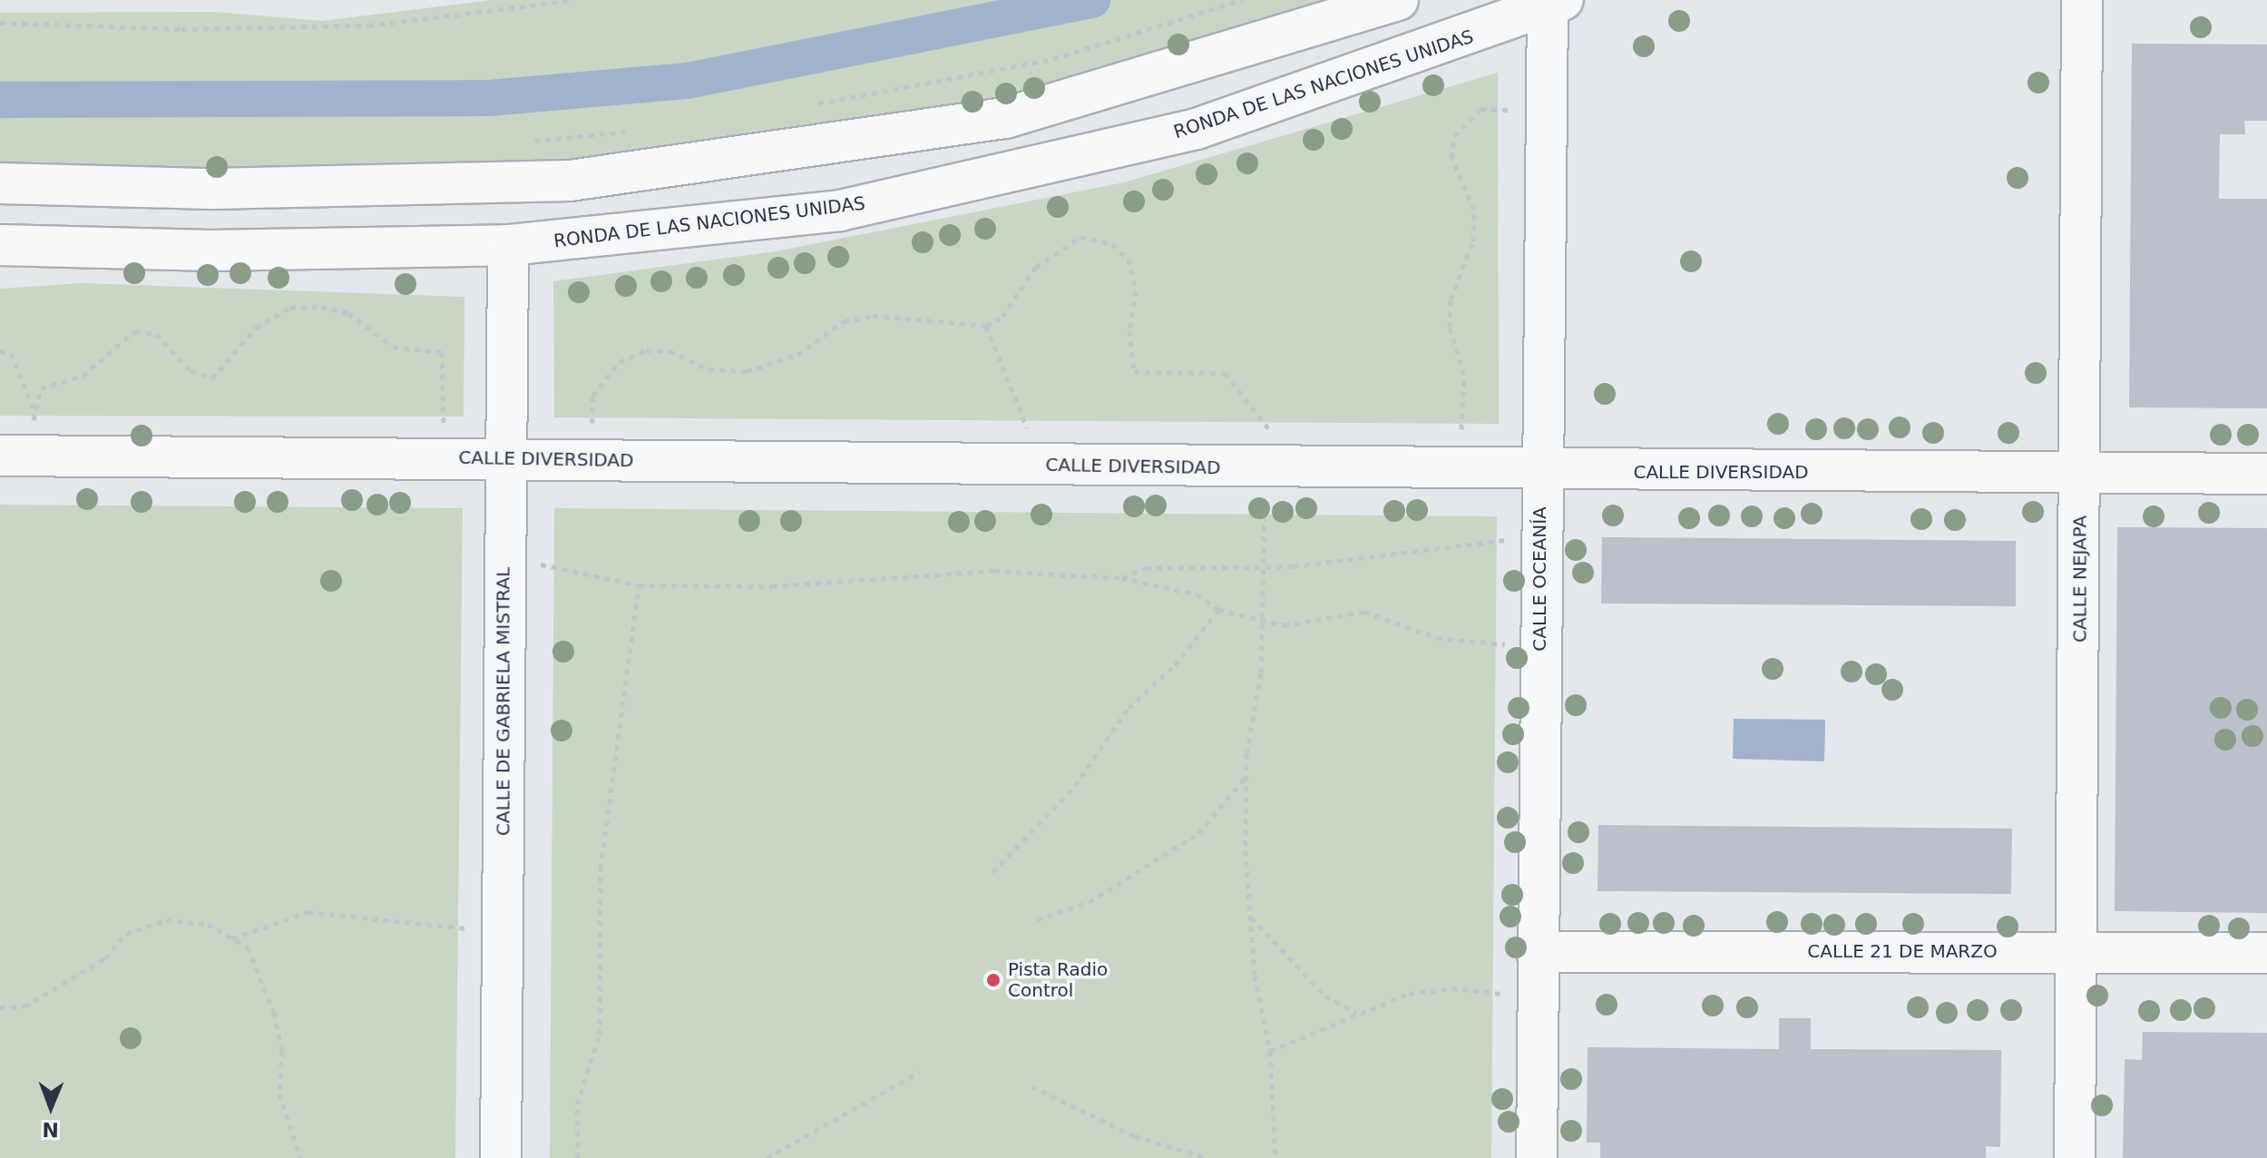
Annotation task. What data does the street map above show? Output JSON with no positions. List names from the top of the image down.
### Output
{
  "streets": {
    "street": [
      "RONDA DE LAS NACIONES UNIDAS",
      "CALLE DIVERSIDAD",
      "CALLE OCEANÍA",
      "CALLE NEJAPA",
      "CALLE DE GABRIELA MISTRAL",
      "CALLE 21 DE MARZO"
    ]
  },
  "crossings": [
    ["RONDA DE LAS NACIONES UNIDAS", "CALLE OCEANÍA"],
    ["RONDA DE LAS NACIONES UNIDAS", "CALLE DE GABRIELA MISTRAL"],
    ["CALLE DIVERSIDAD", "CALLE OCEANÍA"],
    ["CALLE DIVERSIDAD", "CALLE NEJAPA"],
    ["CALLE DIVERSIDAD", "CALLE DE GABRIELA MISTRAL"],
    ["CALLE OCEANÍA", "CALLE 21 DE MARZO"],
    ["CALLE NEJAPA", "CALLE 21 DE MARZO"]
  ],
  "places": ["Pista Radio Control"],
  "north": "bottom"
}
